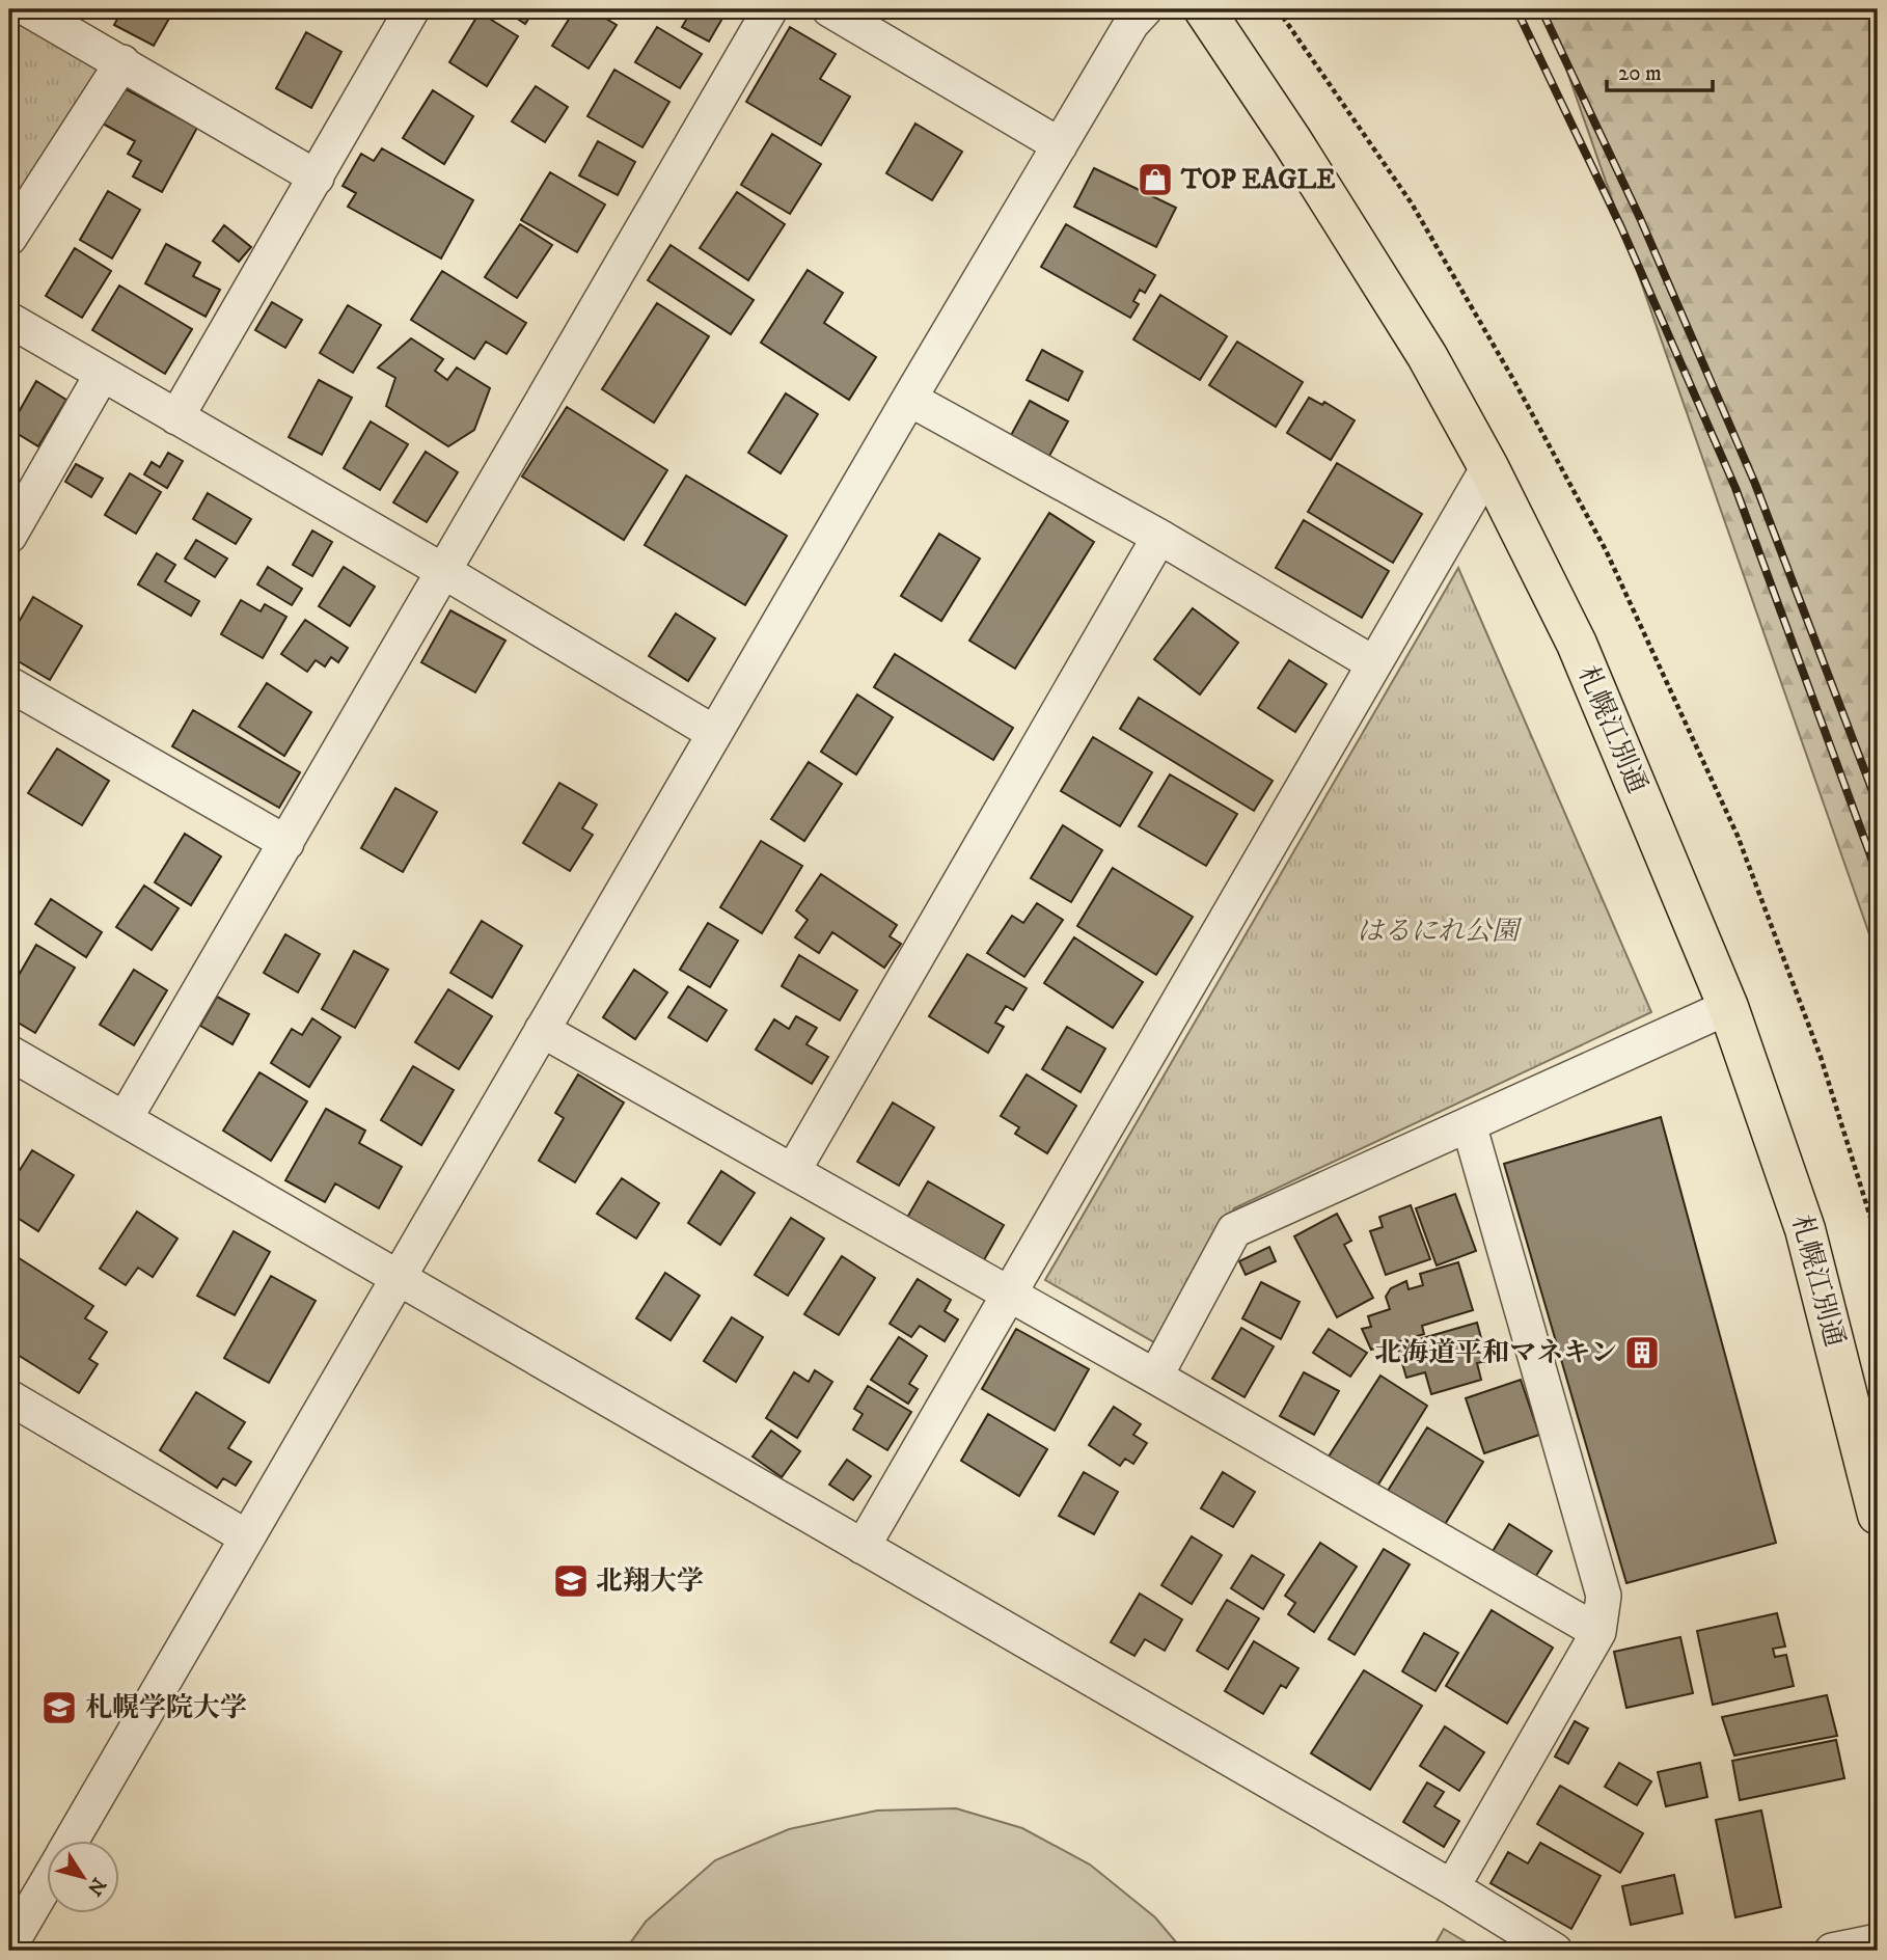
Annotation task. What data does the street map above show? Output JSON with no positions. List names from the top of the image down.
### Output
{
  "streets": {
    "highway": ["札幌江別通"]
  },
  "parks": ["はるにれ公園"],
  "places": {
    "shop": ["TOP EAGLE"],
    "building": ["北海道平和マネキン"],
    "school or university": ["北翔大学", "札幌学院大学"]
  },
  "scale_bar": "20 m",
  "north": "bottom right"
}
